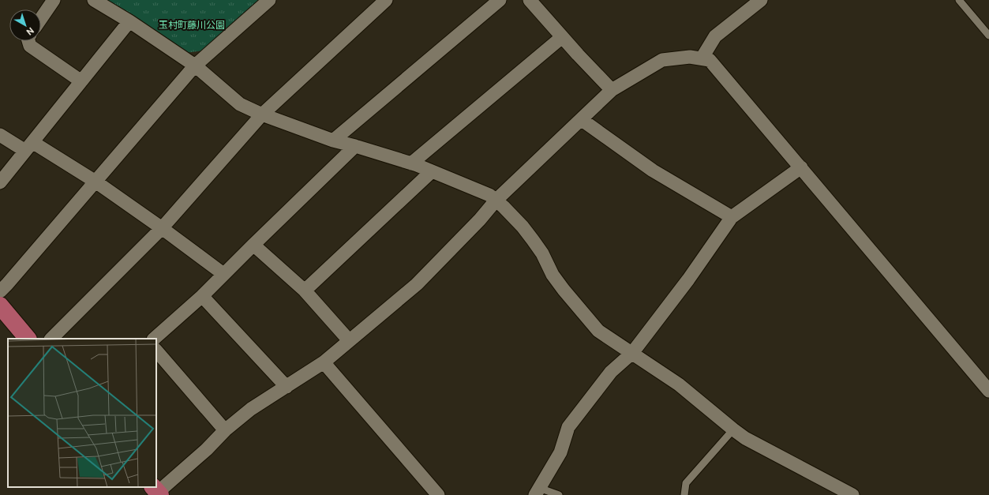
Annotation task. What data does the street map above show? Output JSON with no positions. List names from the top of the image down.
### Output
{
  "parks": ["玉村町藤川公園"],
  "north": "bottom right"
}
